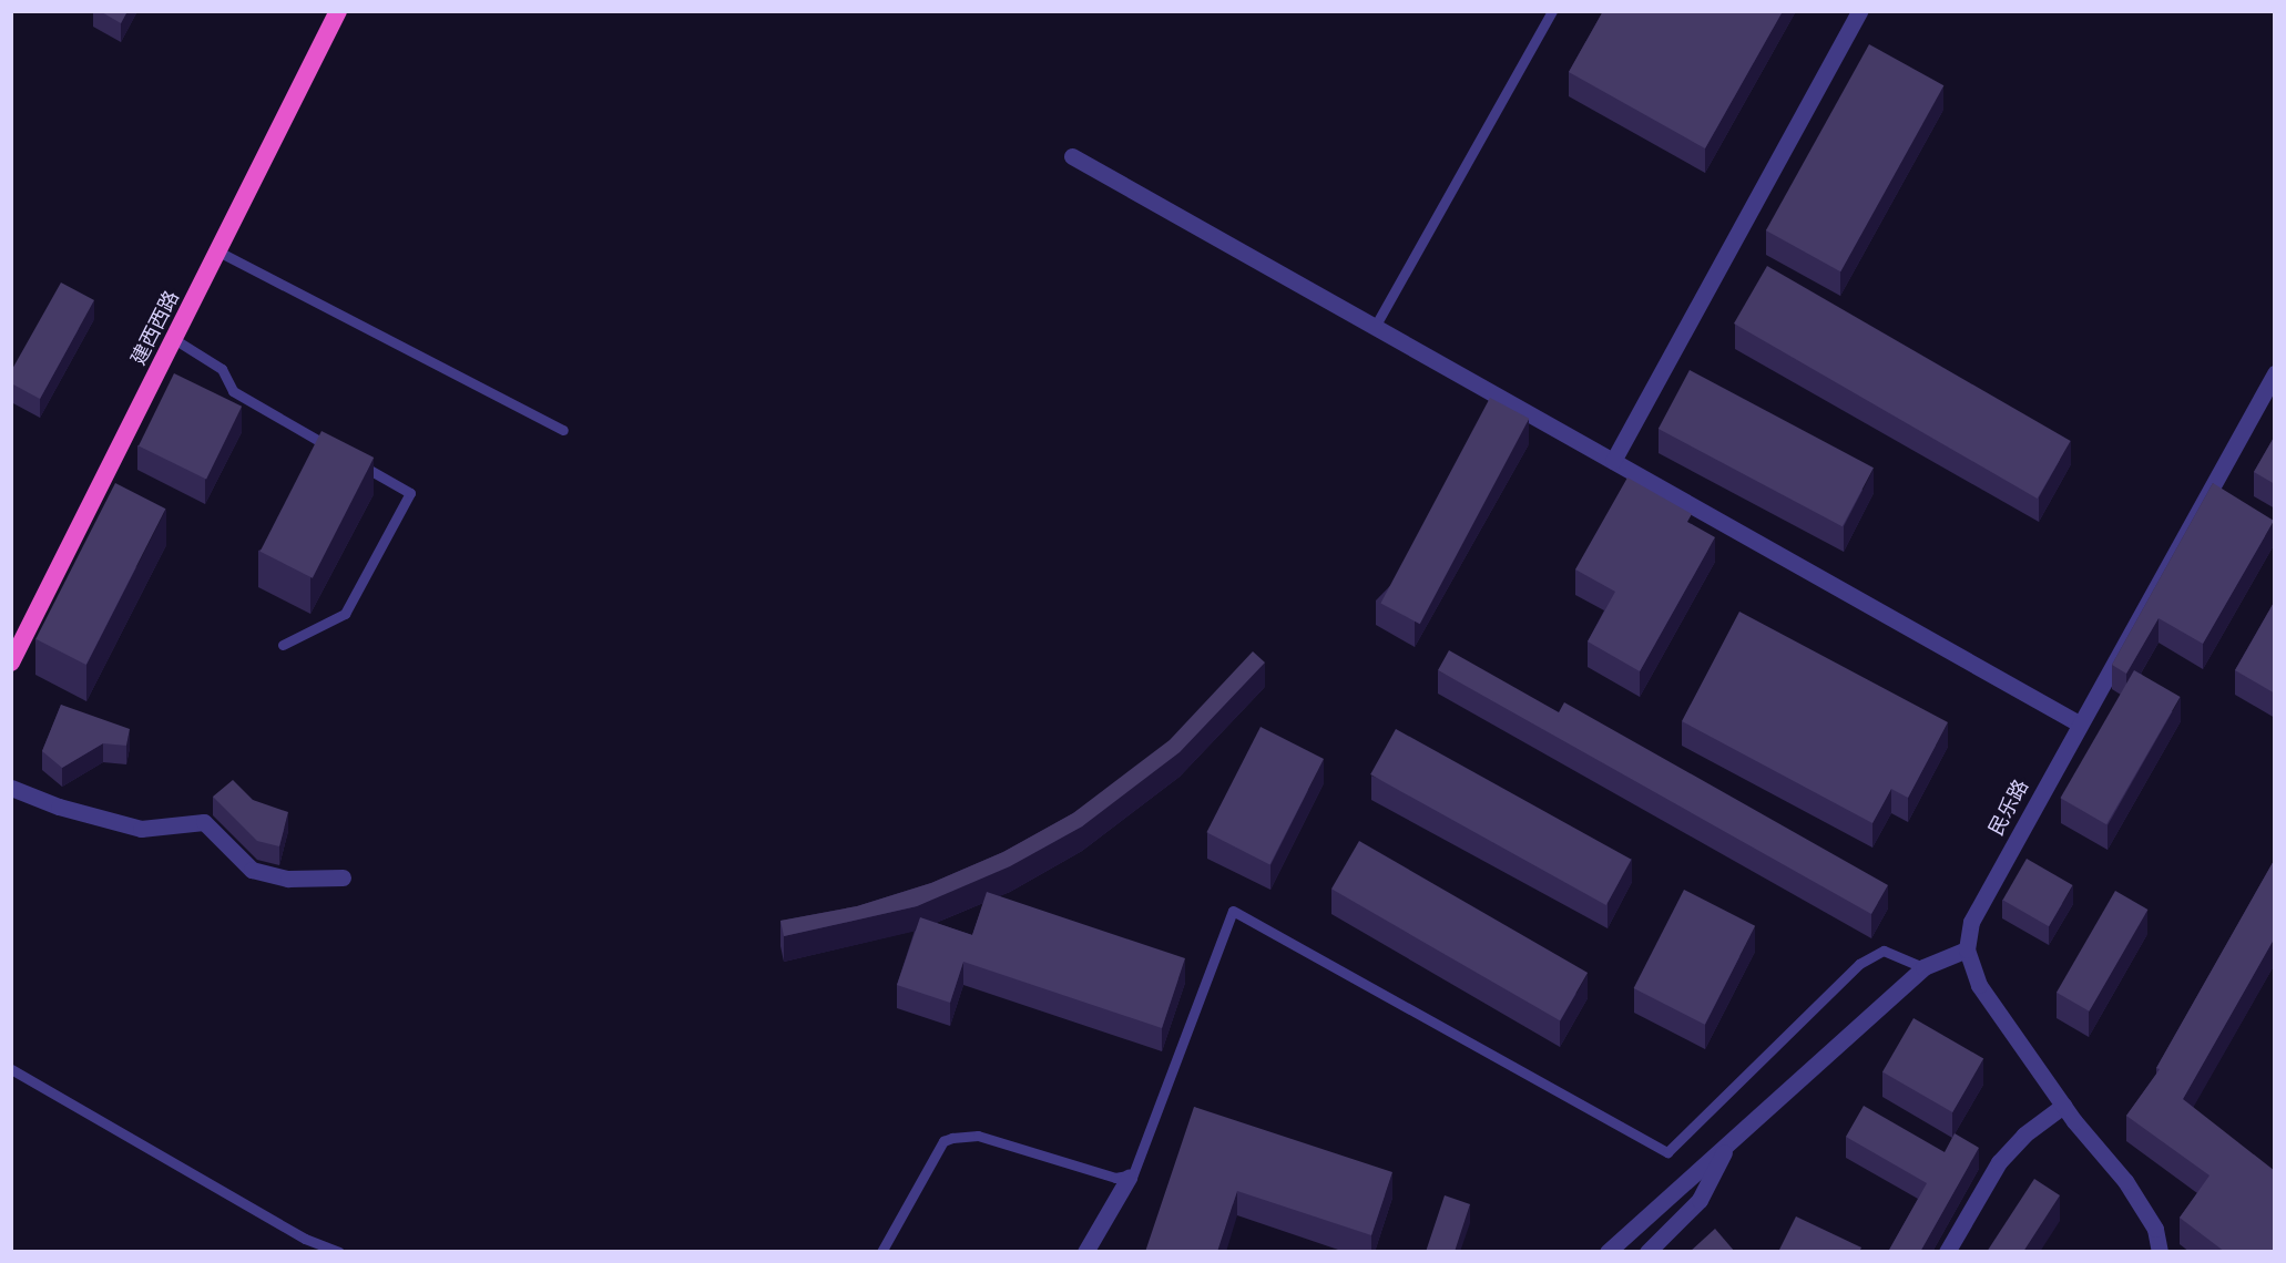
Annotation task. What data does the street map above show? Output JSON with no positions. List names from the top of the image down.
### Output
{
  "streets": {
    "highway": ["建西西路"],
    "street": ["民乐路"]
  }
}
